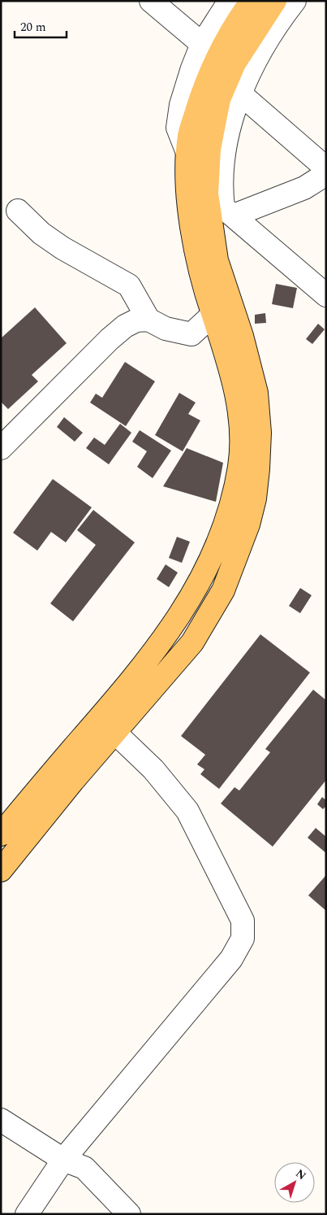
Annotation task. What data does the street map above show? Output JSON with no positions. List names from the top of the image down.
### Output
{
  "scale_bar": "20 m",
  "north": "top right"
}
